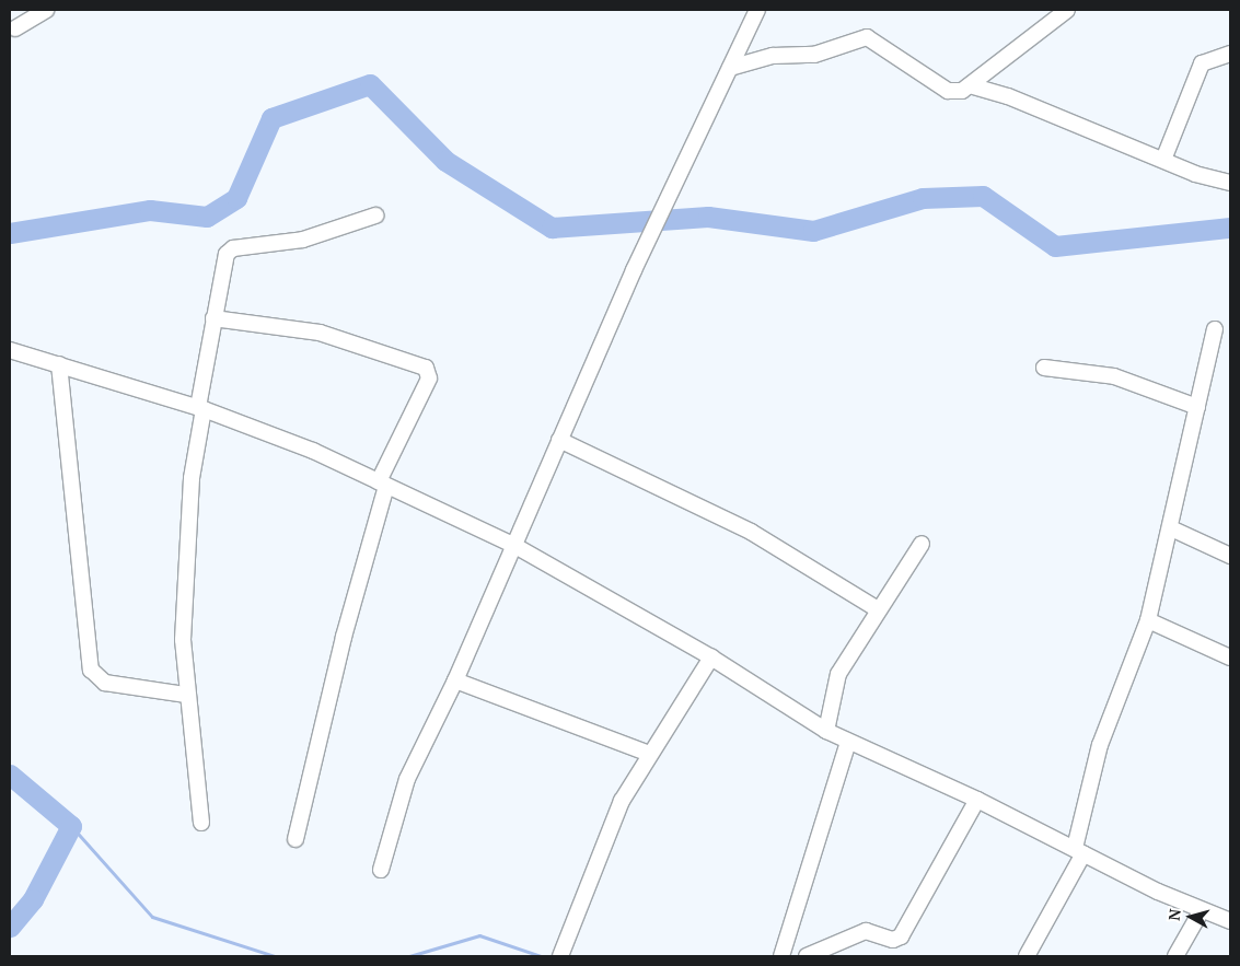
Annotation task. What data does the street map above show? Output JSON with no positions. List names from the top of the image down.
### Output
{
  "north": "left"
}
